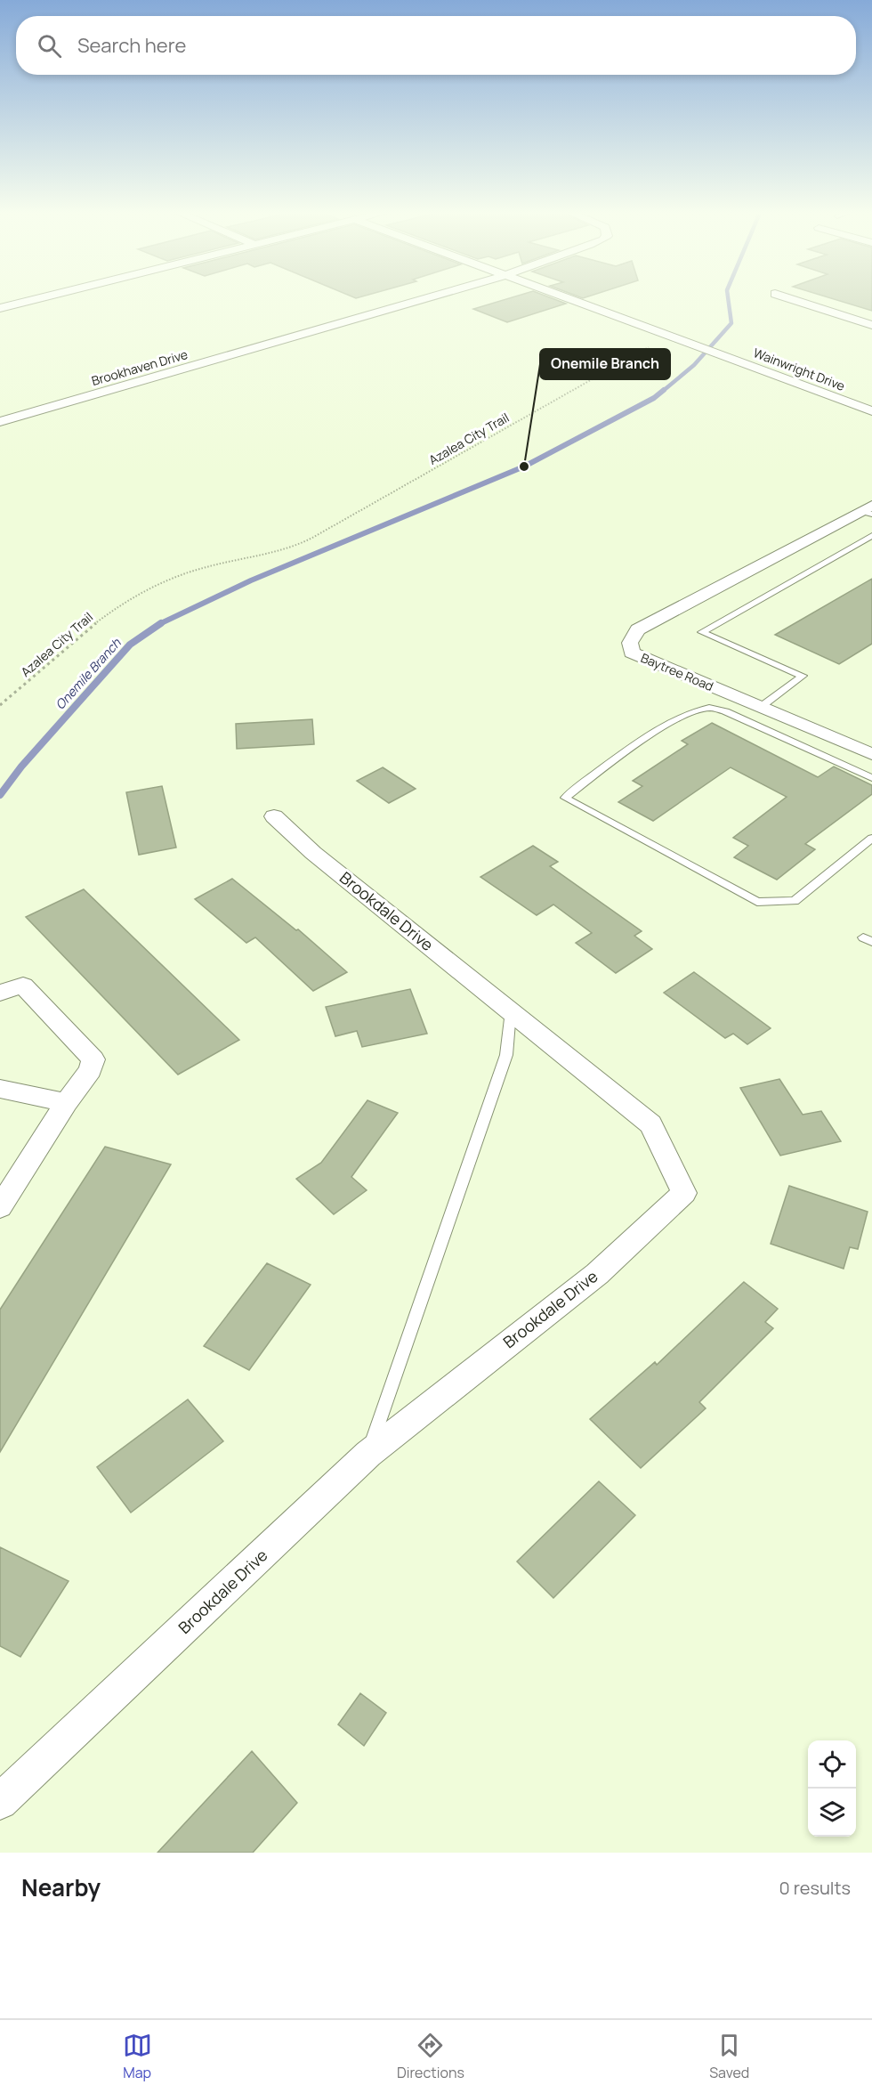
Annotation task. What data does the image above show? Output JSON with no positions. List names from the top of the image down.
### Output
{
  "streets": {
    "street": [
      "Brookhaven Drive",
      "Wainwright Drive",
      "Baytree Road",
      "Brookdale Drive"
    ],
    "path": ["Azalea City Trail"]
  },
  "water": ["Onemile Branch"],
  "places": ["Onemile Branch"],
  "page": {
    "search": "Search here",
    "heading": ["Nearby", "0 results"],
    "nav": ["Map", "Directions", "Saved"]
  }
}
